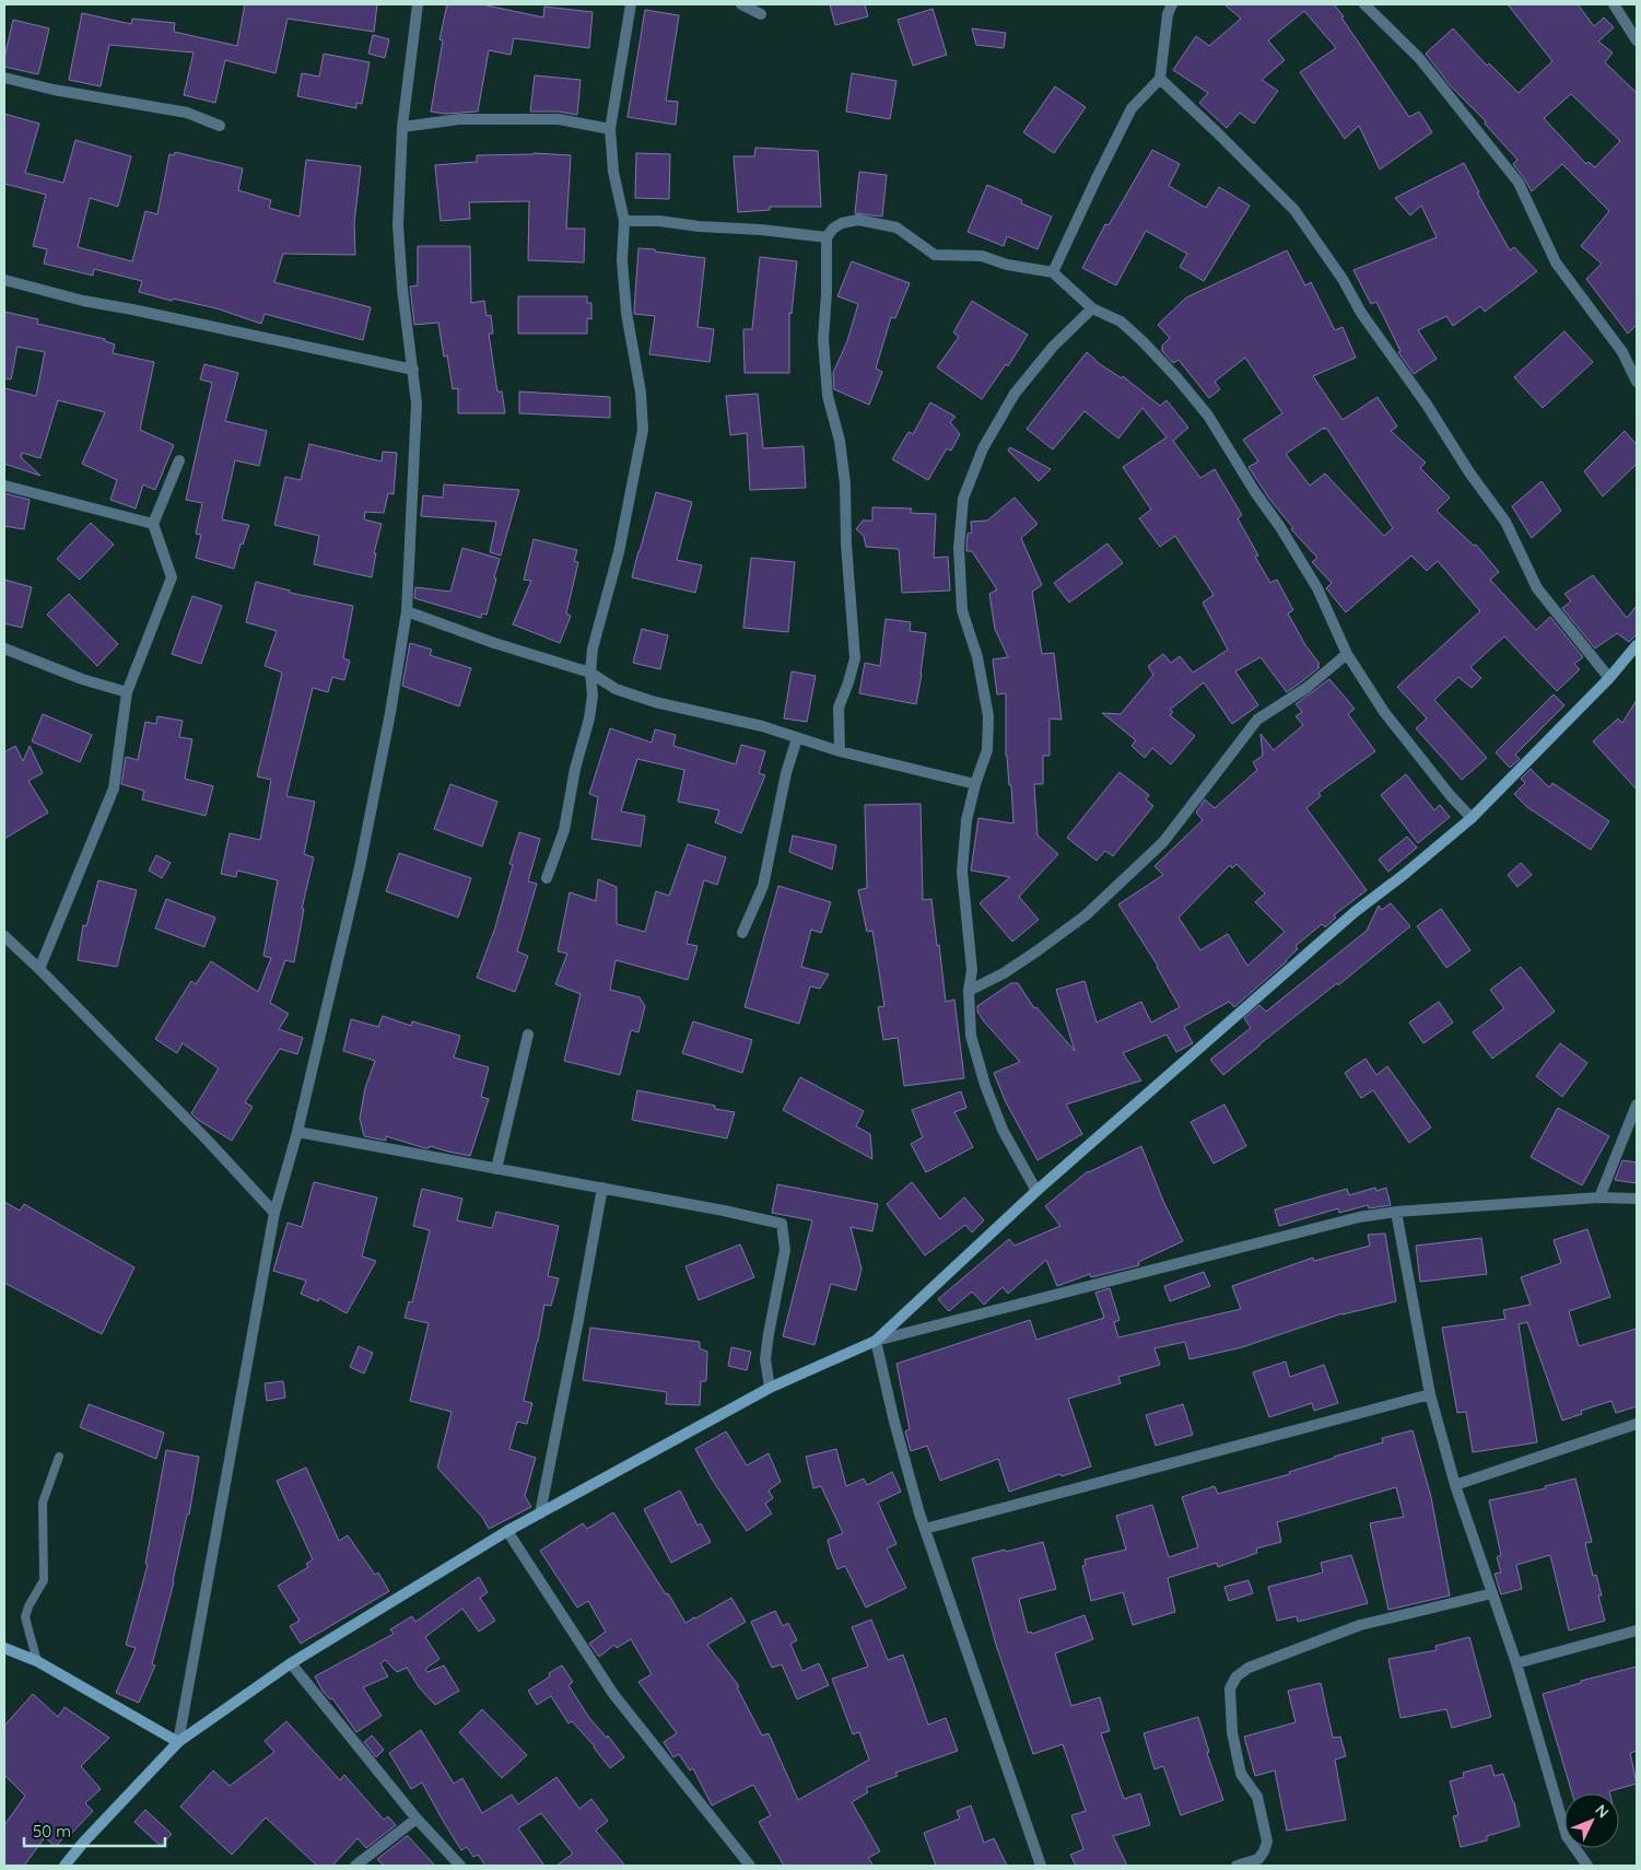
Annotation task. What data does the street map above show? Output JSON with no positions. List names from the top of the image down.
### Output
{
  "scale_bar": "50 m",
  "north": "top right"
}
